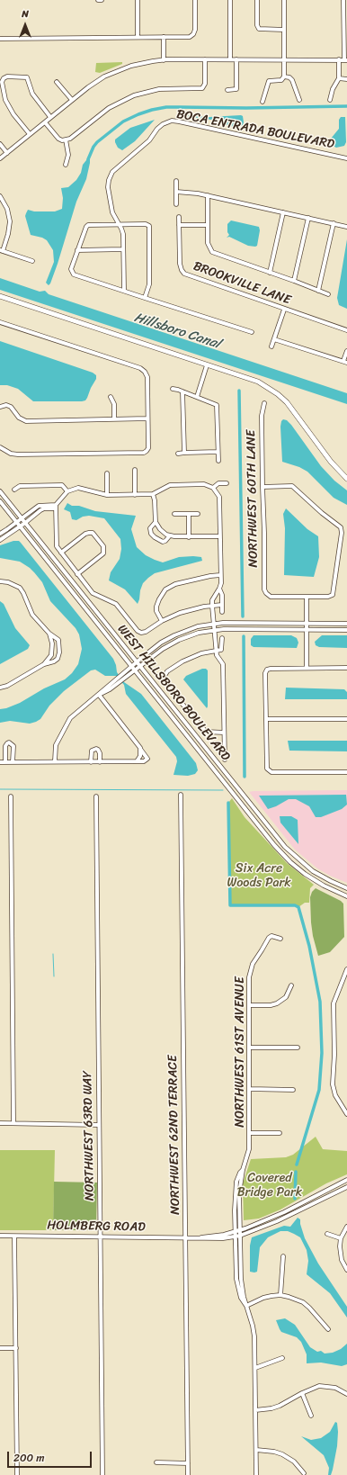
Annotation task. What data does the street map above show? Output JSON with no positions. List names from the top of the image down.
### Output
{
  "streets": {
    "street": [
      "BOCA ENTRADA BOULEVARD",
      "BROOKVILLE LANE",
      "NORTHWEST 60TH LANE",
      "WEST HILLSBORO BOULEVARD",
      "NORTHWEST 61ST AVENUE",
      "NORTHWEST 62ND TERRACE",
      "NORTHWEST 63RD WAY",
      "HOLMBERG ROAD"
    ]
  },
  "crossings": [
    ["NORTHWEST 61ST AVENUE", "HOLMBERG ROAD"],
    ["NORTHWEST 62ND TERRACE", "HOLMBERG ROAD"],
    ["NORTHWEST 63RD WAY", "HOLMBERG ROAD"]
  ],
  "water": ["Hillsboro Canal"],
  "parks": ["Six Acre Woods Park", "Covered Bridge Park"],
  "scale_bar": "200 m",
  "north": "top"
}
